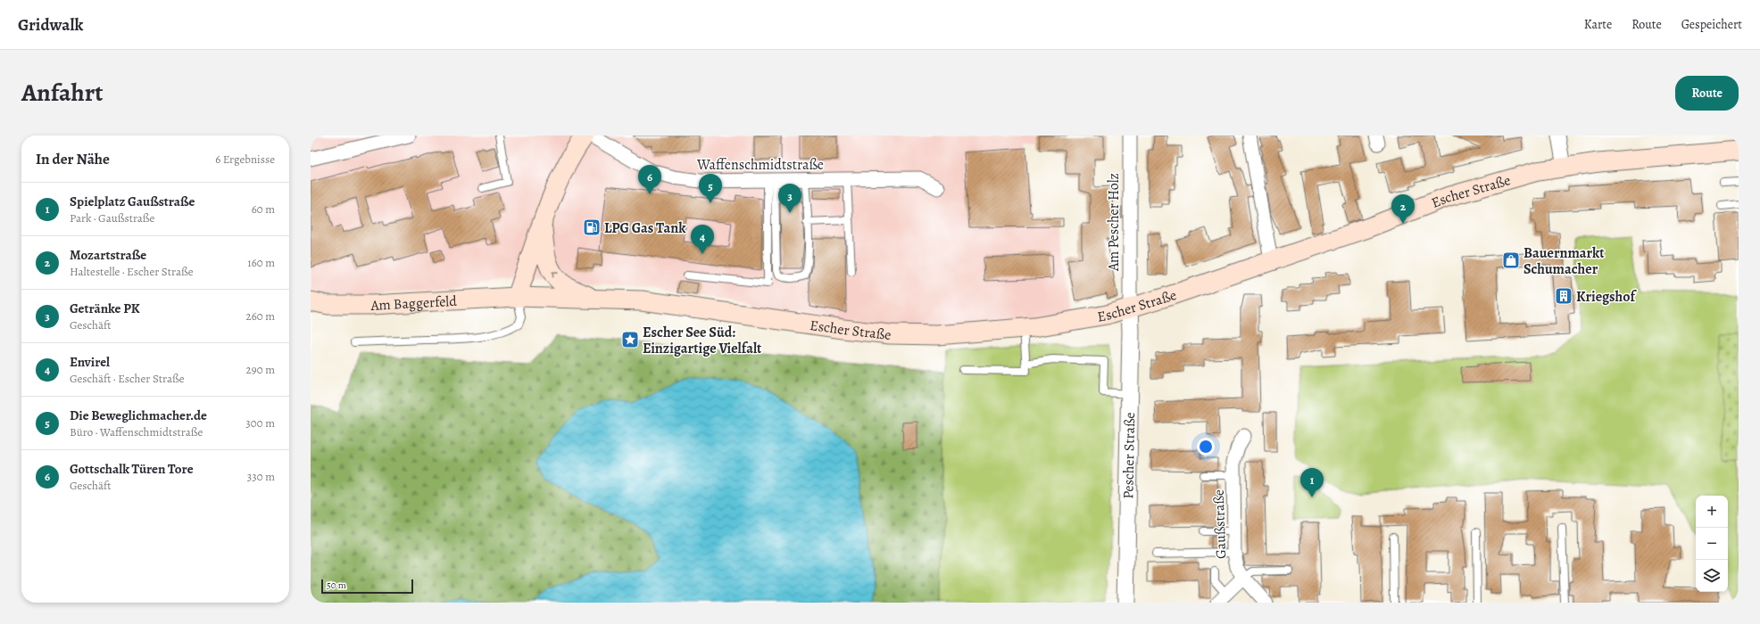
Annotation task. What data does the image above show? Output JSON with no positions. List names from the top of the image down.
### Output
{
  "streets": {
    "main road": ["Escher Straße", "Am Baggerfeld"],
    "street": [
      "Waffenschmidtstraße",
      "Am Pescher Holz",
      "Pescher Straße",
      "Gaußstraße"
    ]
  },
  "crossings": [
    ["Escher Straße", "Am Pescher Holz"],
    ["Escher Straße", "Am Baggerfeld"],
    ["Escher Straße", "Pescher Straße"],
    ["Am Pescher Holz", "Pescher Straße"]
  ],
  "places": {
    "fuel station": ["LPG Gas Tank"],
    "shop": ["Bauernmarkt Schumacher"],
    "building": ["Kriegshof"],
    "place": ["Escher See Süd: Einzigartige Vielfalt"]
  },
  "scale_bar": "50 m",
  "page": {
    "header": "Gridwalk",
    "nav": ["Karte", "Route", "Gespeichert"],
    "title": "Anfahrt",
    "buttons": "Route",
    "heading": ["In der Nähe", "6 Ergebnisse"],
    "pins": [
      "6",
      "5",
      "3",
      "2",
      "4",
      "1"
    ],
    "list": [
      {
        "mark": "1",
        "name": "Spielplatz Gaußstraße",
        "note": "Park · Gaußstraße",
        "value": "60 m"
      },
      {
        "mark": "2",
        "name": "Mozartstraße",
        "note": "Haltestelle · Escher Straße",
        "value": "160 m"
      },
      {
        "mark": "3",
        "name": "Getränke PK",
        "note": "Geschäft",
        "value": "260 m"
      },
      {
        "mark": "4",
        "name": "Envirel",
        "note": "Geschäft · Escher Straße",
        "value": "290 m"
      },
      {
        "mark": "5",
        "name": "Die Beweglichmacher.de",
        "note": "Büro · Waffenschmidtstraße",
        "value": "300 m"
      },
      {
        "mark": "6",
        "name": "Gottschalk Türen Tore",
        "note": "Geschäft",
        "value": "330 m"
      }
    ],
    "map_buttons": ["+", "−"],
    "scale": "50 m"
  }
}
